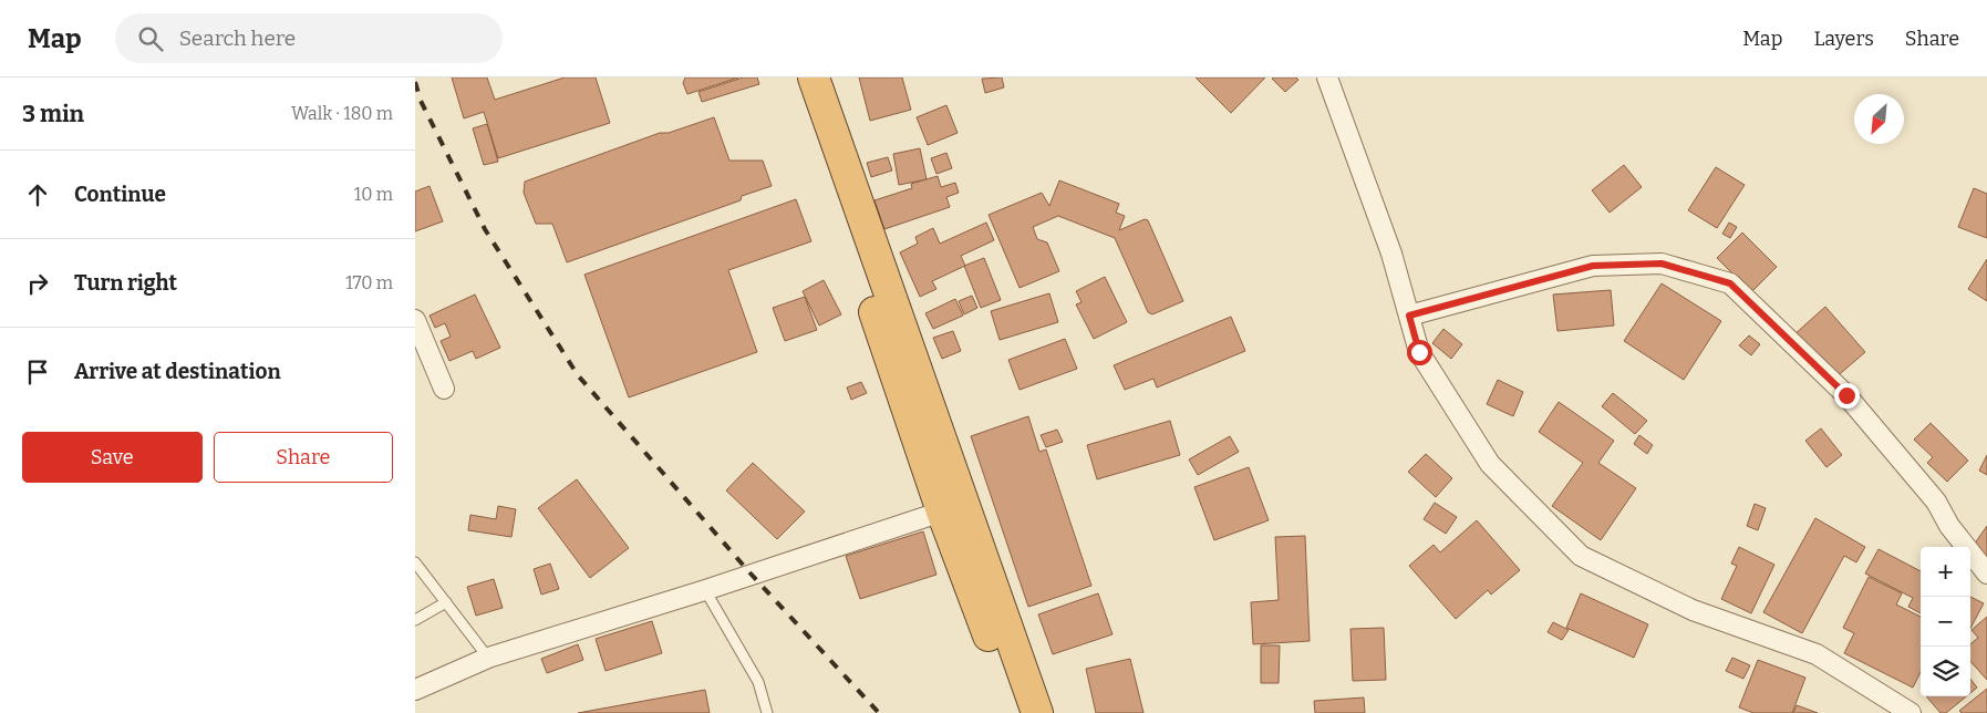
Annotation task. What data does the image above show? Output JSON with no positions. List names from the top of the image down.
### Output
{
  "north": "bottom left",
  "page": {
    "header": "Map",
    "search": "Search here",
    "nav": ["Map", "Layers", "Share"],
    "heading": ["3 min", "Walk · 180 m"],
    "list": [
      ["Continue", "10 m"],
      ["Turn right", "170 m"],
      "Arrive at destination"
    ],
    "buttons": ["Save", "Share"],
    "map_buttons": ["+", "−"]
  }
}
